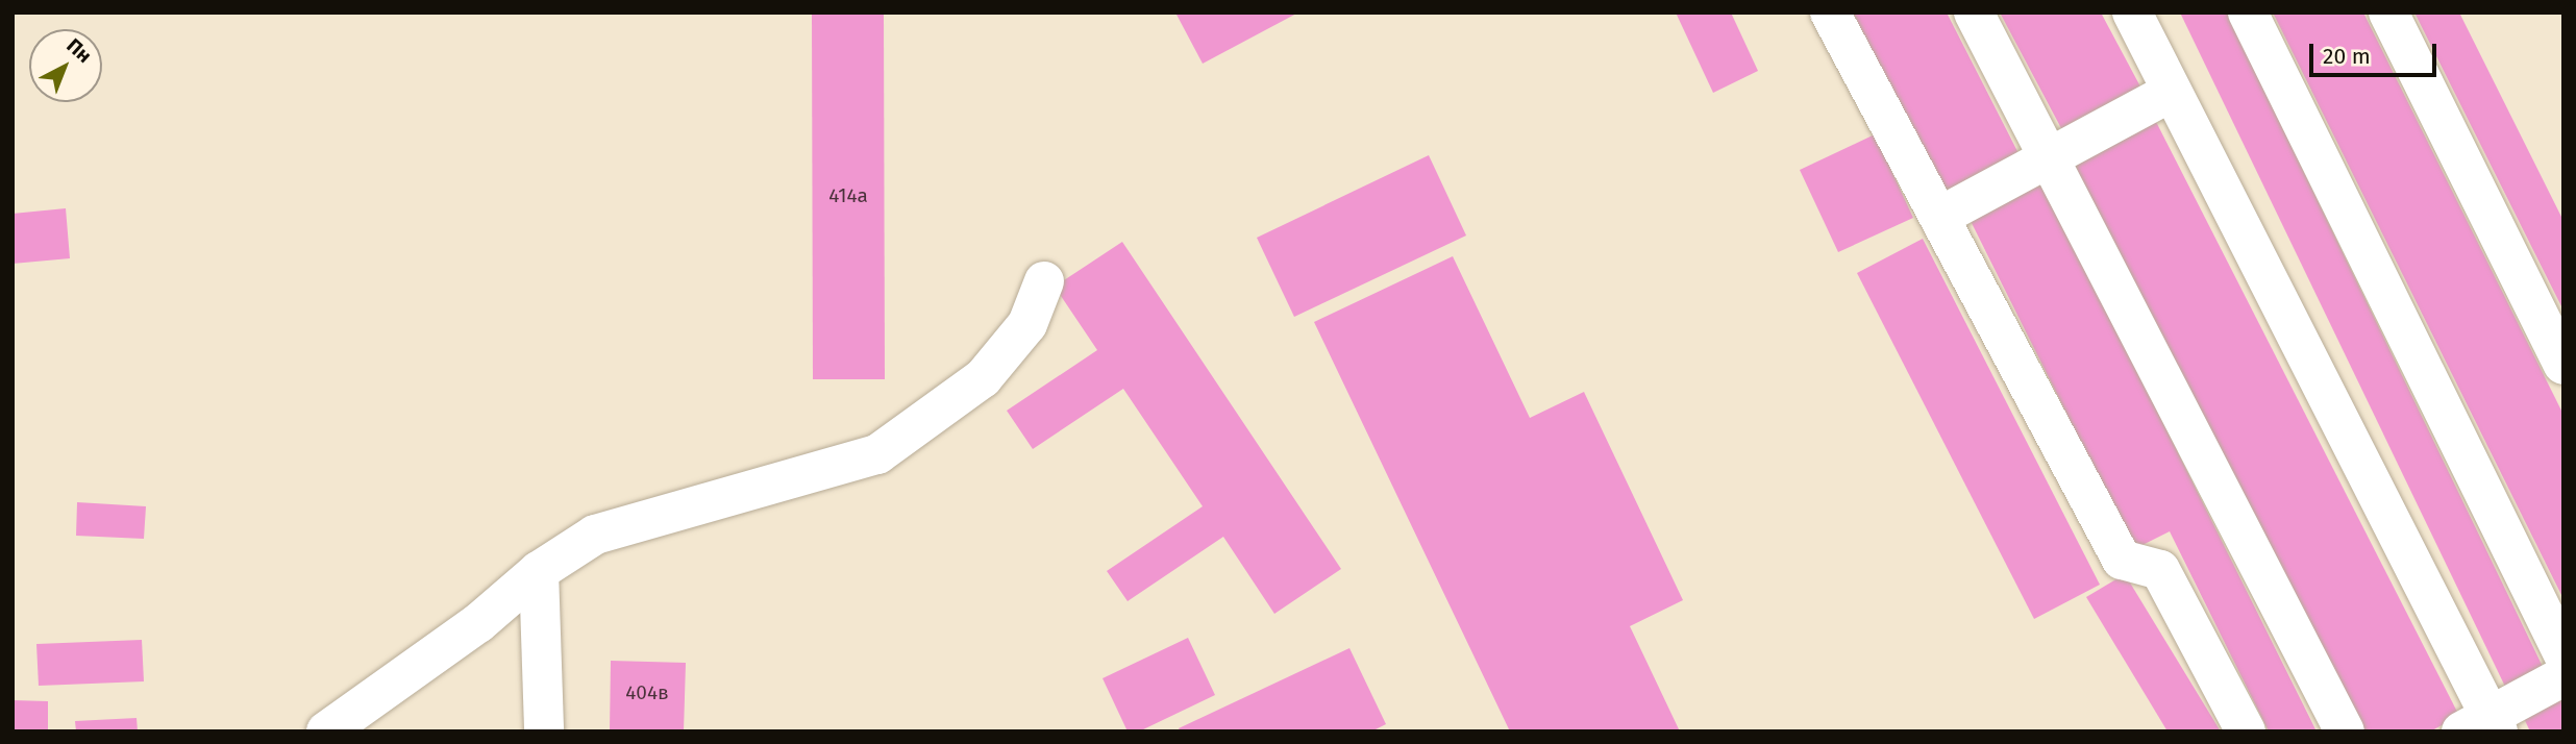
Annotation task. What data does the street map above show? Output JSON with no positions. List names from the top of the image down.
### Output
{
  "house_numbers": ["414а", "404в"],
  "scale_bar": "20 m",
  "north": "top right"
}
